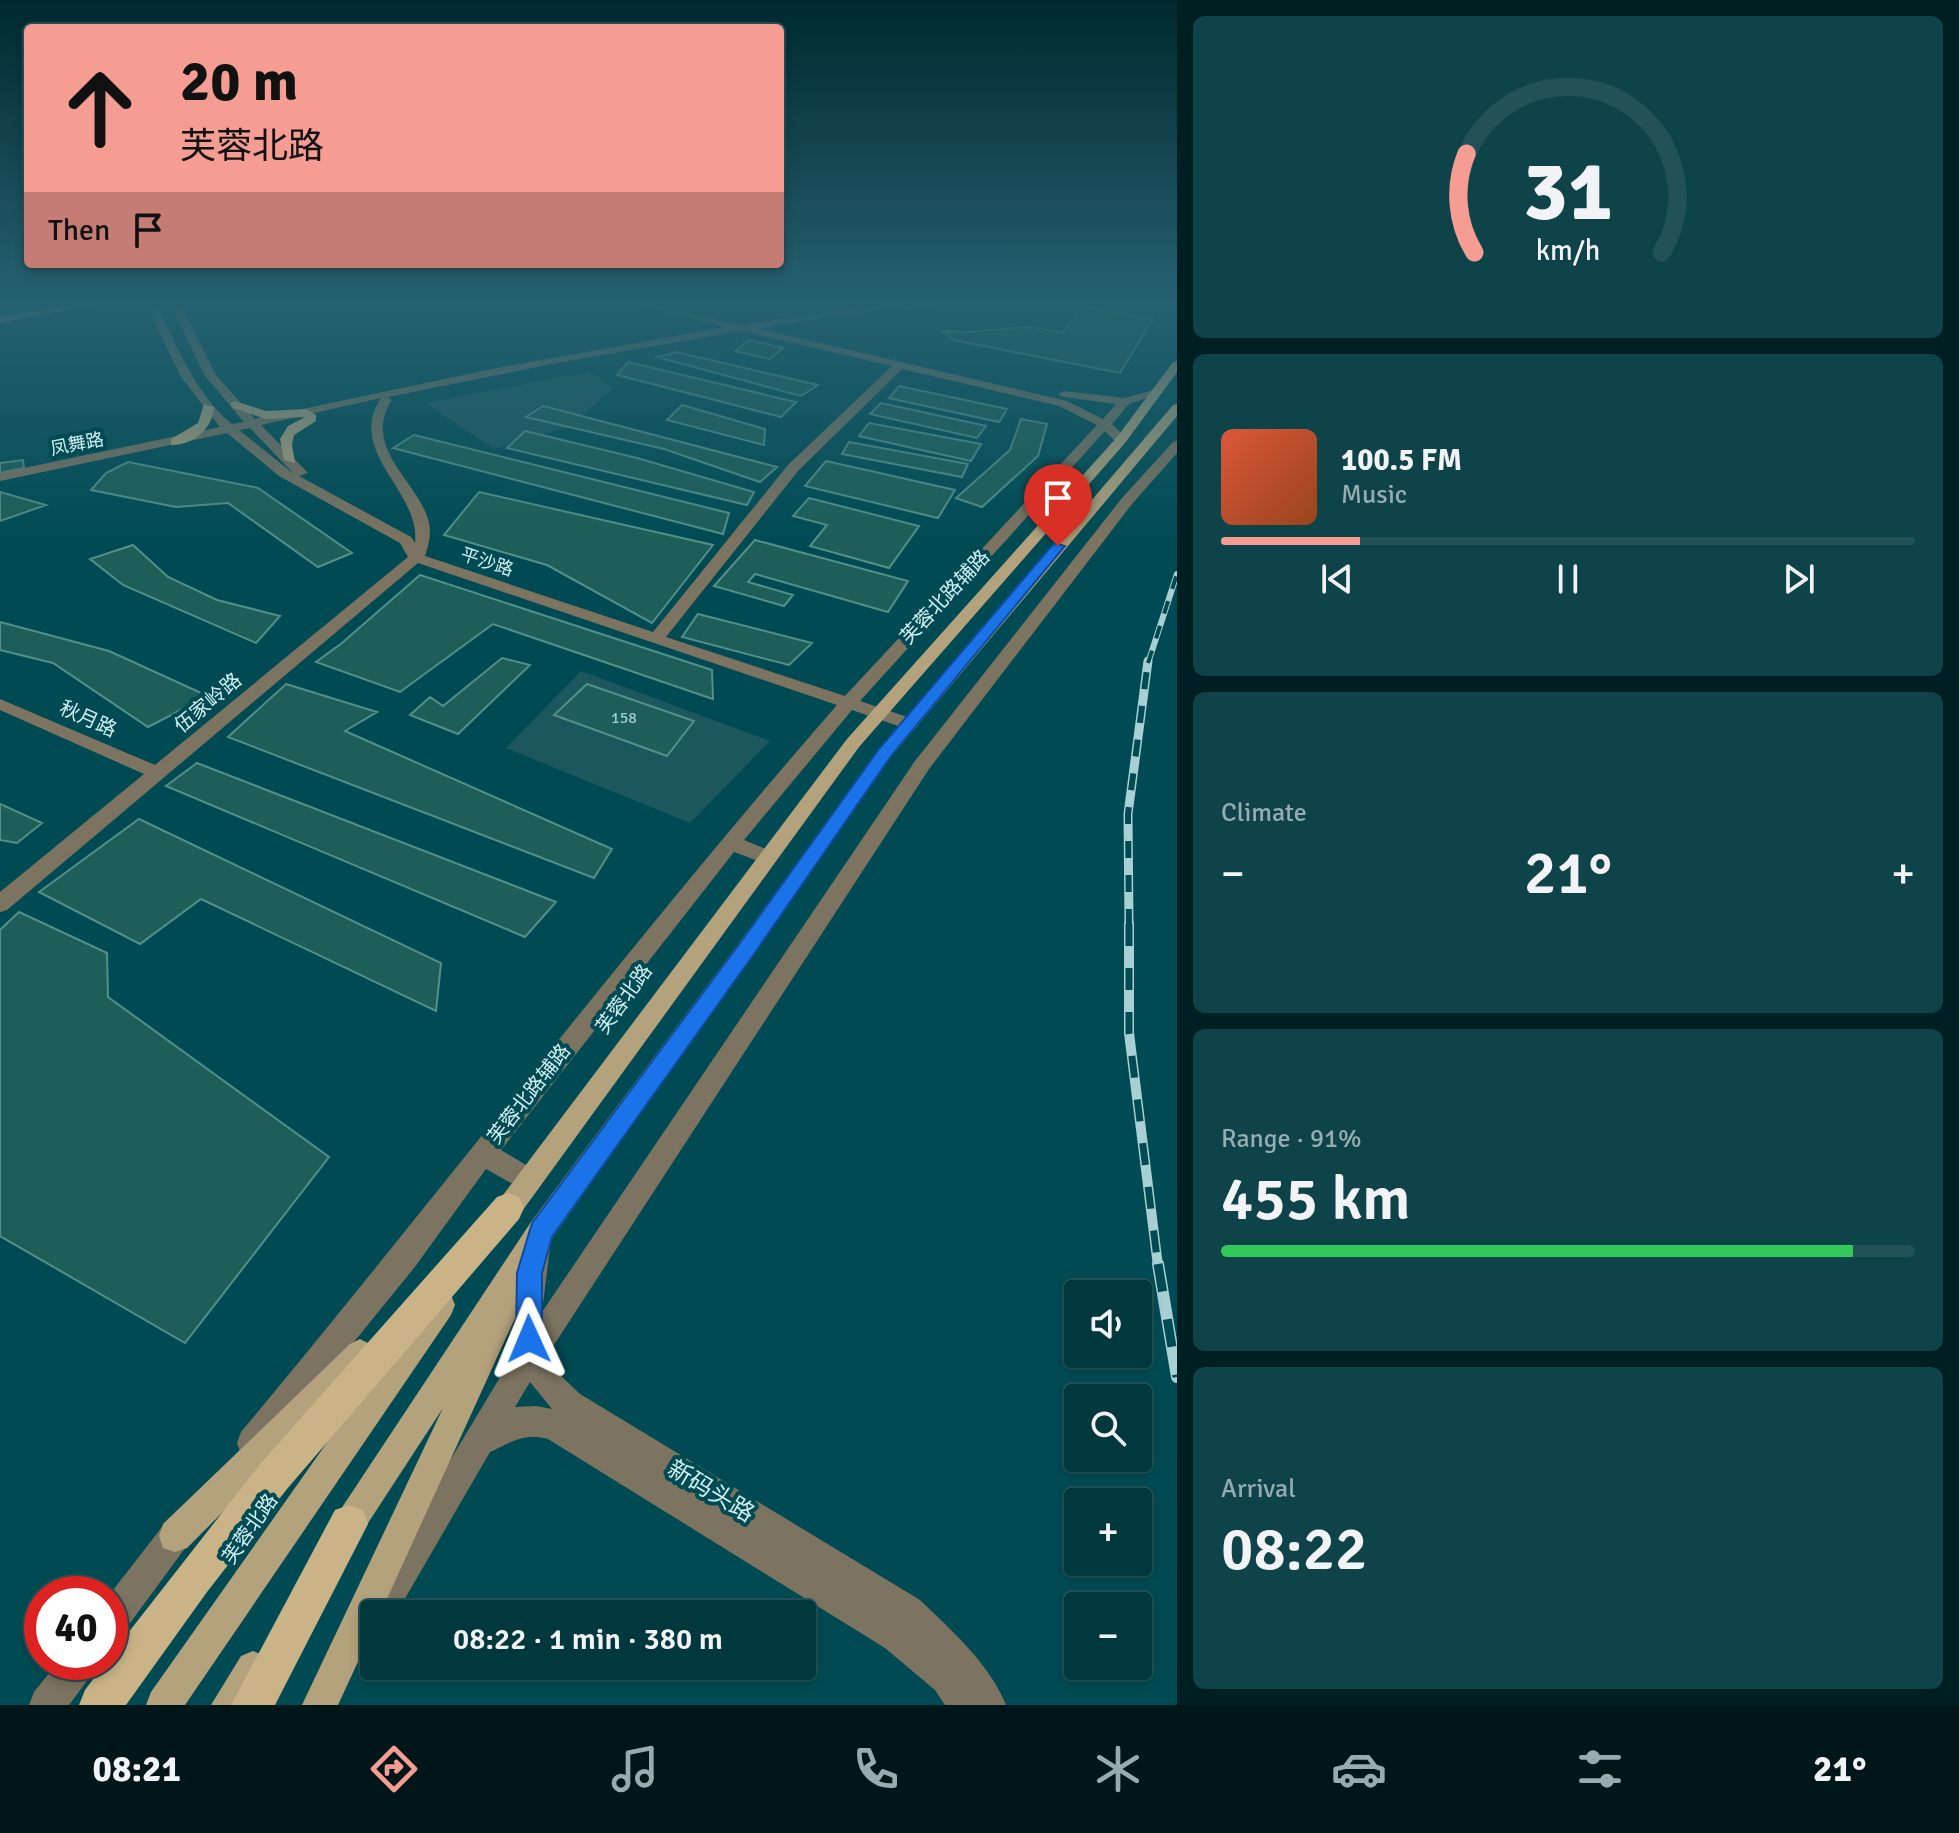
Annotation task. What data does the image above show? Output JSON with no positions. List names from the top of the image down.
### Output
{
  "streets": {
    "main road": ["芙蓉北路"],
    "street": [
      "凤舞路",
      "平沙路",
      "芙蓉北路辅路",
      "伍家岭路",
      "秋月路",
      "新码头路"
    ]
  },
  "crossings": [
    ["凤舞路", "平沙路"],
    ["平沙路", "芙蓉北路辅路"],
    ["平沙路", "伍家岭路"],
    ["平沙路", "芙蓉北路"],
    ["芙蓉北路辅路", "芙蓉北路"],
    ["伍家岭路", "秋月路"]
  ],
  "house_numbers": ["158"],
  "page": {
    "turn": ["20 m", "芙蓉北路"],
    "then": "Then",
    "song": ["100.5 FM", "Music"],
    "tile": [
      "Climate",
      ["Range · 91%", "455 km"],
      ["Arrival", "08:22"]
    ],
    "heat": ["−", "21°", "+"],
    "map_buttons": ["+", "−"],
    "limit": "40",
    "trip": "08:22 · 1 min · 380 m",
    "tabs": ["08:21", "21°"],
    "gauge": ["31", "km/h"]
  }
}
